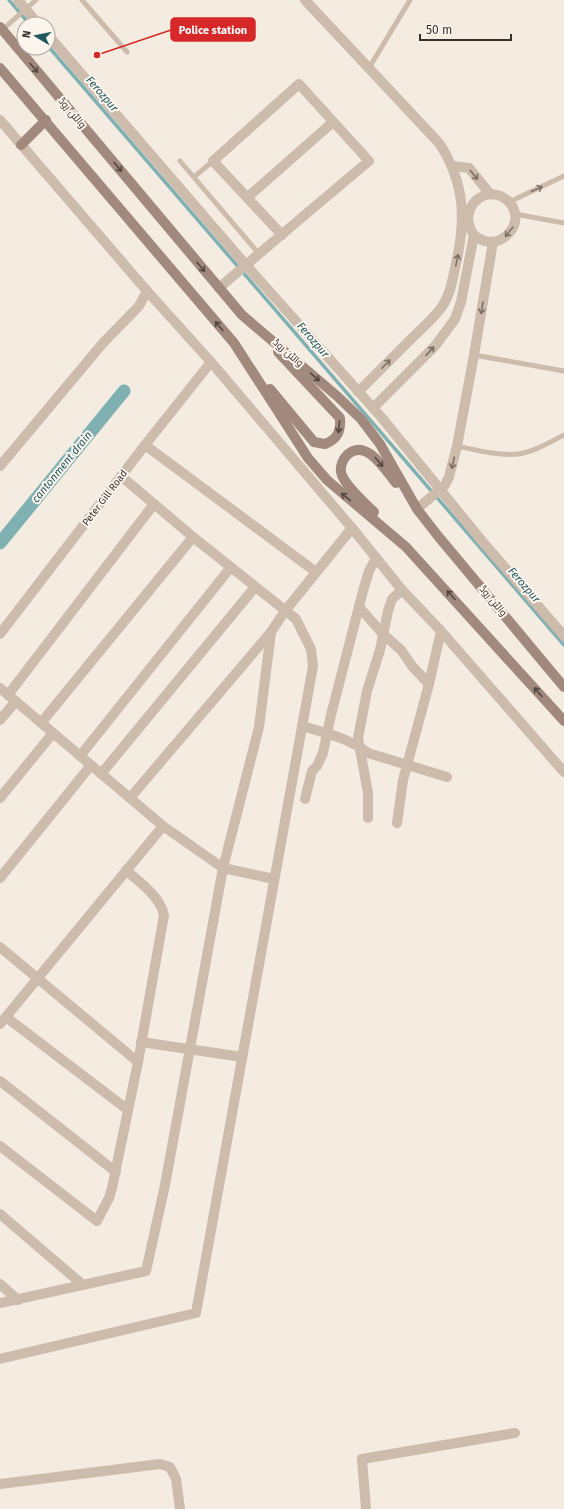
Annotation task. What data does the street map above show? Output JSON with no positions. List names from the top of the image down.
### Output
{
  "streets": {
    "main road": ["والٹن روڈ"],
    "street": ["Peter Gill Road"]
  },
  "water": ["Ferozpur", "cantonment drain"],
  "places": ["Police station"],
  "scale_bar": "50 m",
  "north": "left"
}
